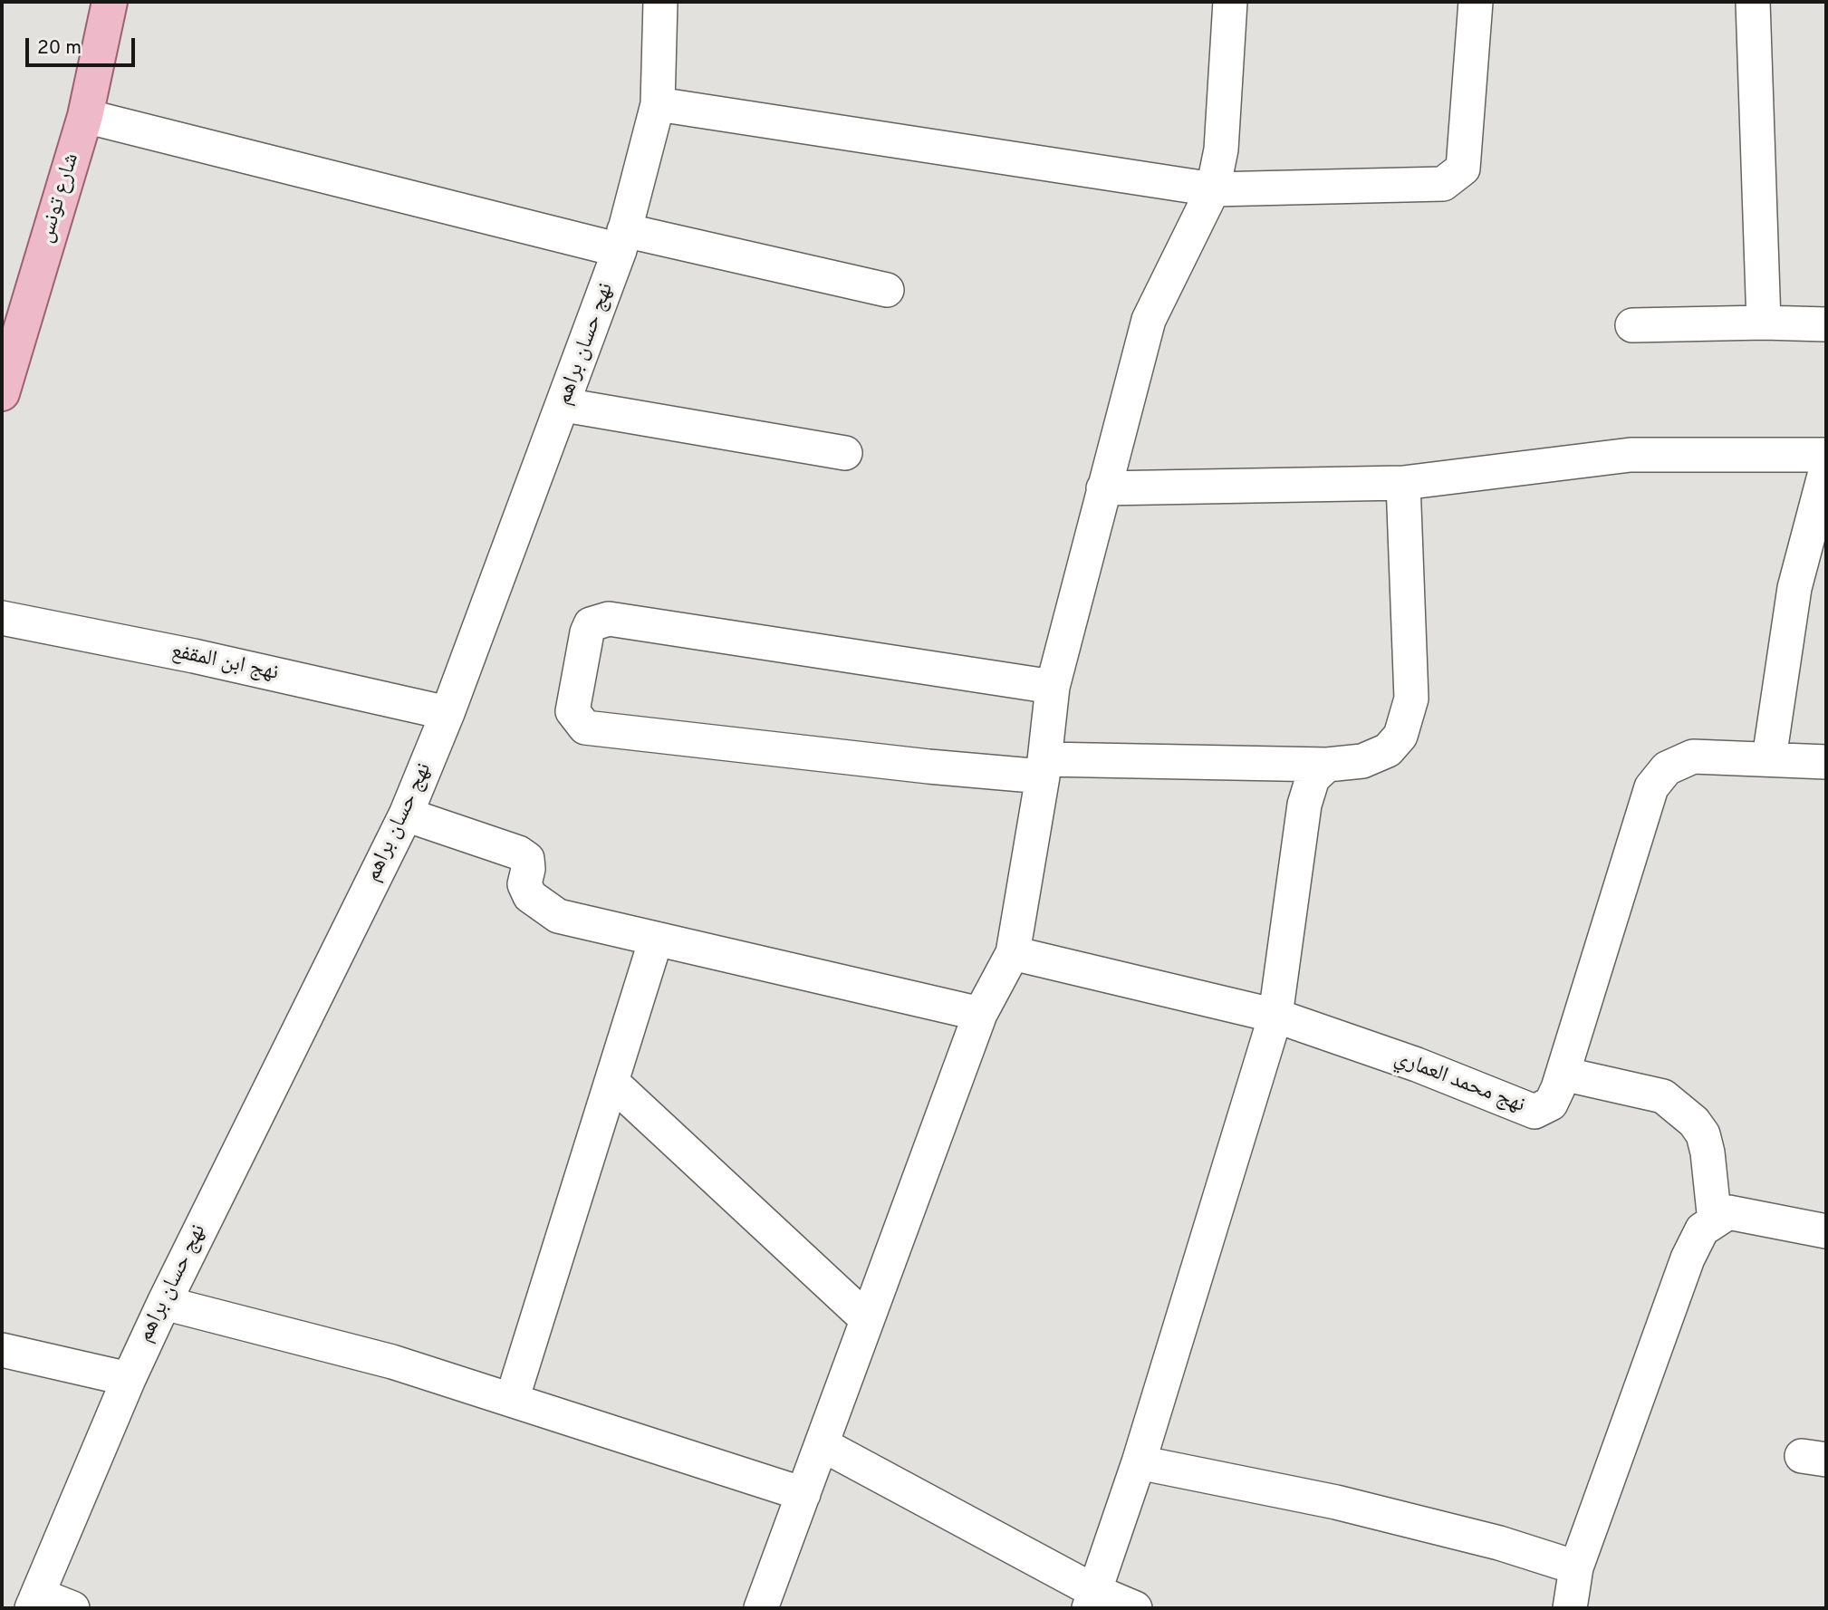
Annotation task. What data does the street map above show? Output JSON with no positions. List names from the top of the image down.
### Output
{
  "streets": {
    "main road": ["شارع تونس"],
    "street": ["نهج حسان براهم", "نهج ابن المقفع", "نهج محمد العماري"]
  },
  "crossings": [
    ["نهج حسان براهم", "نهج ابن المقفع"]
  ],
  "scale_bar": "20 m"
}
